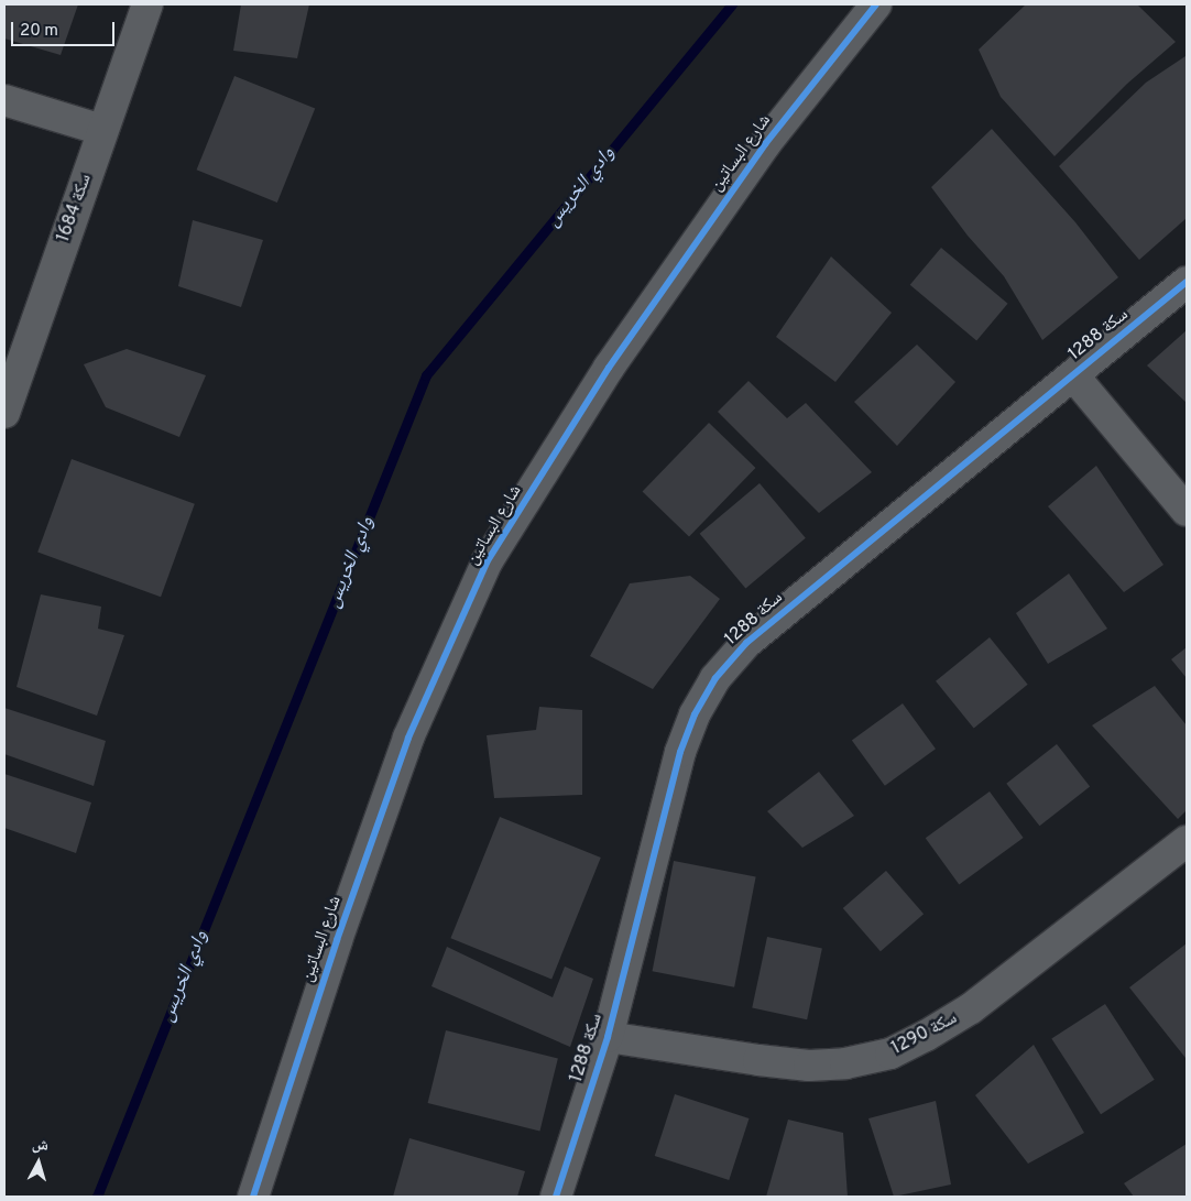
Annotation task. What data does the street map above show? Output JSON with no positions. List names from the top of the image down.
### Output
{
  "streets": {
    "street": [
      "شارع البساتين",
      "سكة 1684",
      "سكة 1288",
      "سكة 1290"
    ]
  },
  "crossings": [
    ["سكة 1288", "سكة 1290"]
  ],
  "water": ["وادي الخريس"],
  "scale_bar": "20 m",
  "north": "top"
}
